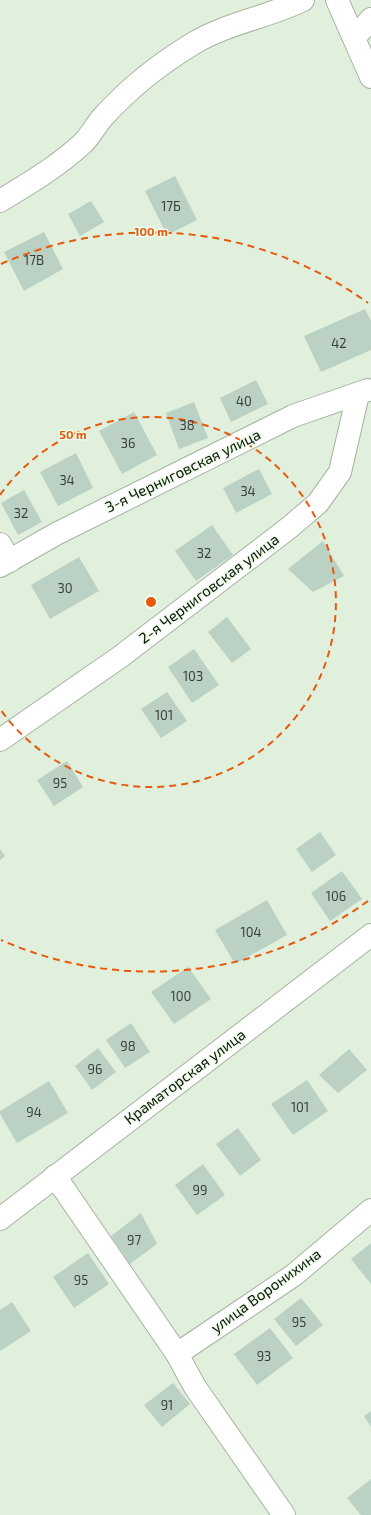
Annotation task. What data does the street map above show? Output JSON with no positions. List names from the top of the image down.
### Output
{
  "streets": {
    "street": [
      "3-я Черниговская улица",
      "2-я Черниговская улица",
      "Краматорская улица",
      "улица Воронихина"
    ]
  },
  "crossings": [
    ["3-я Черниговская улица", "2-я Черниговская улица"]
  ],
  "house_numbers": [
    "17Б",
    "17В",
    "42",
    "40",
    "38",
    "36",
    "34",
    "34",
    "32",
    "32",
    "30",
    "103",
    "101",
    "95",
    "106",
    "104",
    "100",
    "98",
    "96",
    "101",
    "94",
    "99",
    "97",
    "95",
    "95",
    "93",
    "91"
  ],
  "rings": ["100 m", "50 m"]
}
